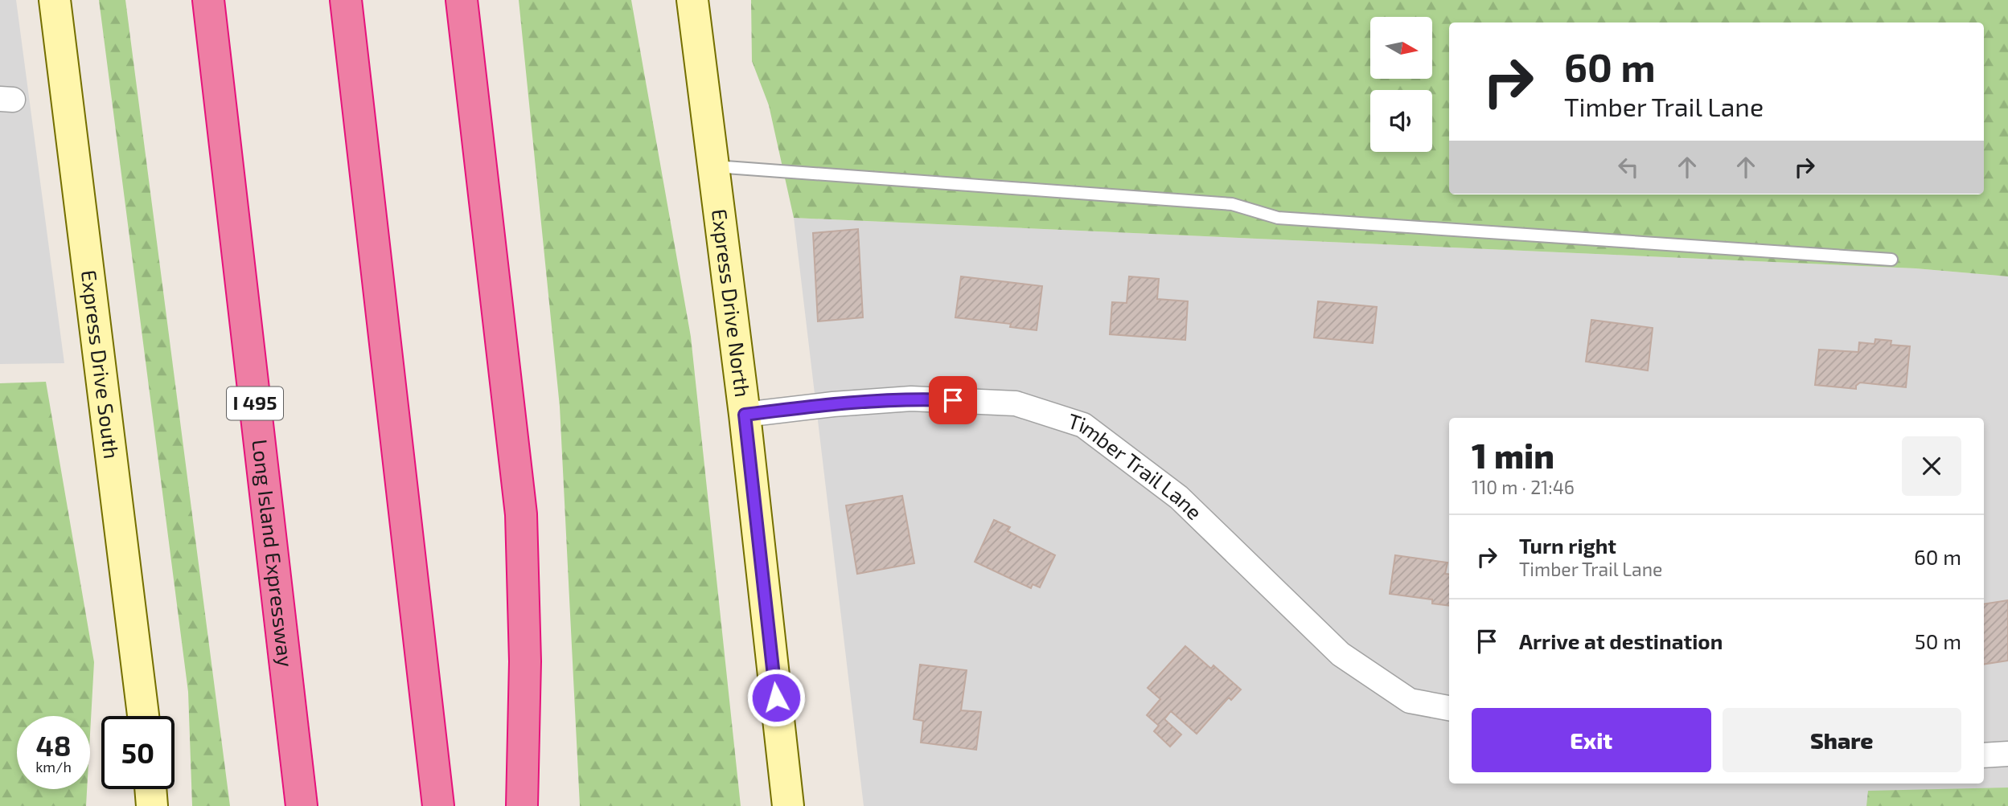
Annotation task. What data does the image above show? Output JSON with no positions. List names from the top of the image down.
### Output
{
  "streets": {
    "highway": ["I 495", "Long Island Expressway"],
    "main road": ["Express Drive North", "Express Drive South"],
    "street": ["Timber Trail Lane"]
  },
  "crossings": [
    ["Express Drive North", "Timber Trail Lane"]
  ],
  "north": "right",
  "page": {
    "turn": ["60 m", "Timber Trail Lane"],
    "heading": ["1 min", "110 m · 21:46"],
    "list": [
      {
        "name": "Turn right",
        "note": "Timber Trail Lane",
        "value": "60 m"
      },
      {
        "name": "Arrive at destination",
        "value": "50 m"
      }
    ],
    "buttons": ["Exit", "Share"],
    "speed": "48 km/h",
    "limit": "50"
  }
}
